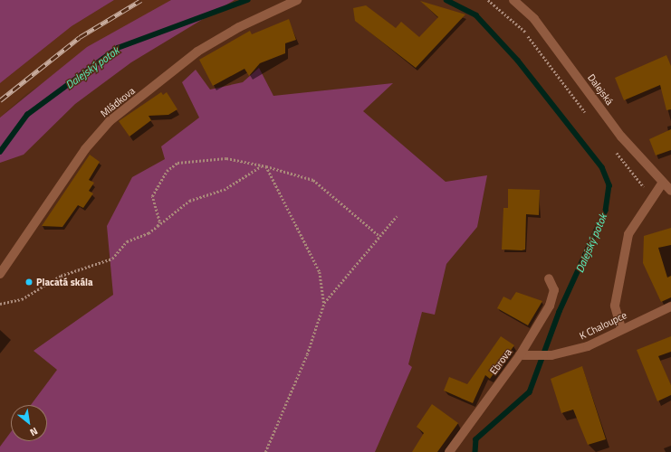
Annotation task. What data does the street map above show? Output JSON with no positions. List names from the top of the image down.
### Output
{
  "streets": {
    "street": [
      "Dalejská",
      "Mládkova",
      "K Chaloupce",
      "Ebrova"
    ]
  },
  "crossings": [
    ["K Chaloupce", "Ebrova"]
  ],
  "water": ["Dalejský potok"],
  "places": ["Placatá skála"],
  "north": "bottom right"
}
